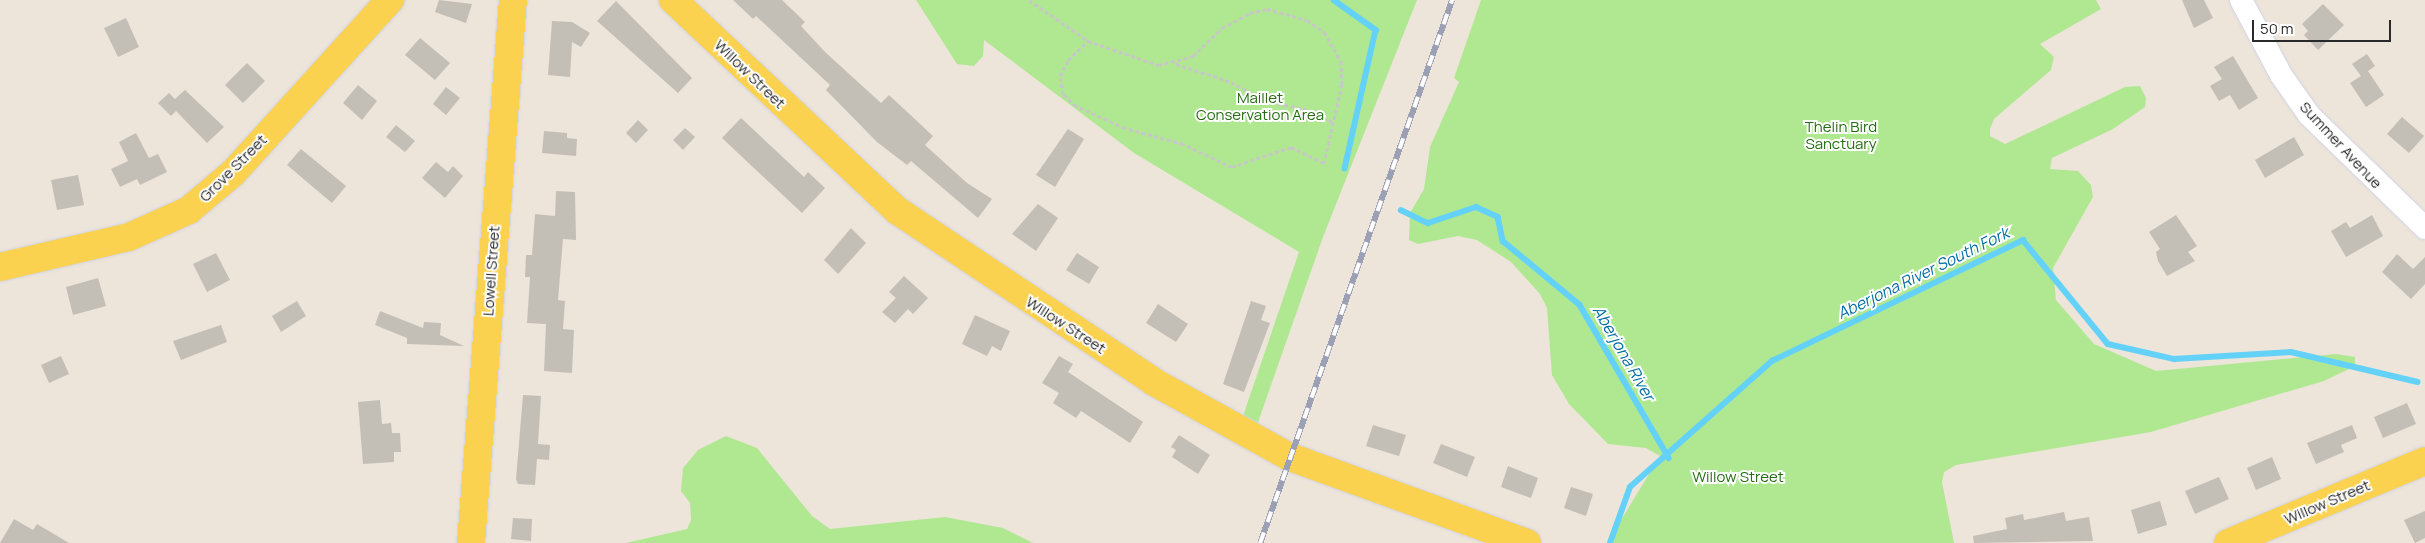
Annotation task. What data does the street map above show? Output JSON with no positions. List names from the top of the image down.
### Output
{
  "streets": {
    "main road": ["Willow Street", "Grove Street", "Lowell Street"],
    "street": ["Summer Avenue"]
  },
  "water": ["Aberjona River South Fork", "Aberjona River"],
  "parks": ["Maillet Conservation Area", "Thelin Bird Sanctuary", "Willow Street"],
  "scale_bar": "50 m"
}
